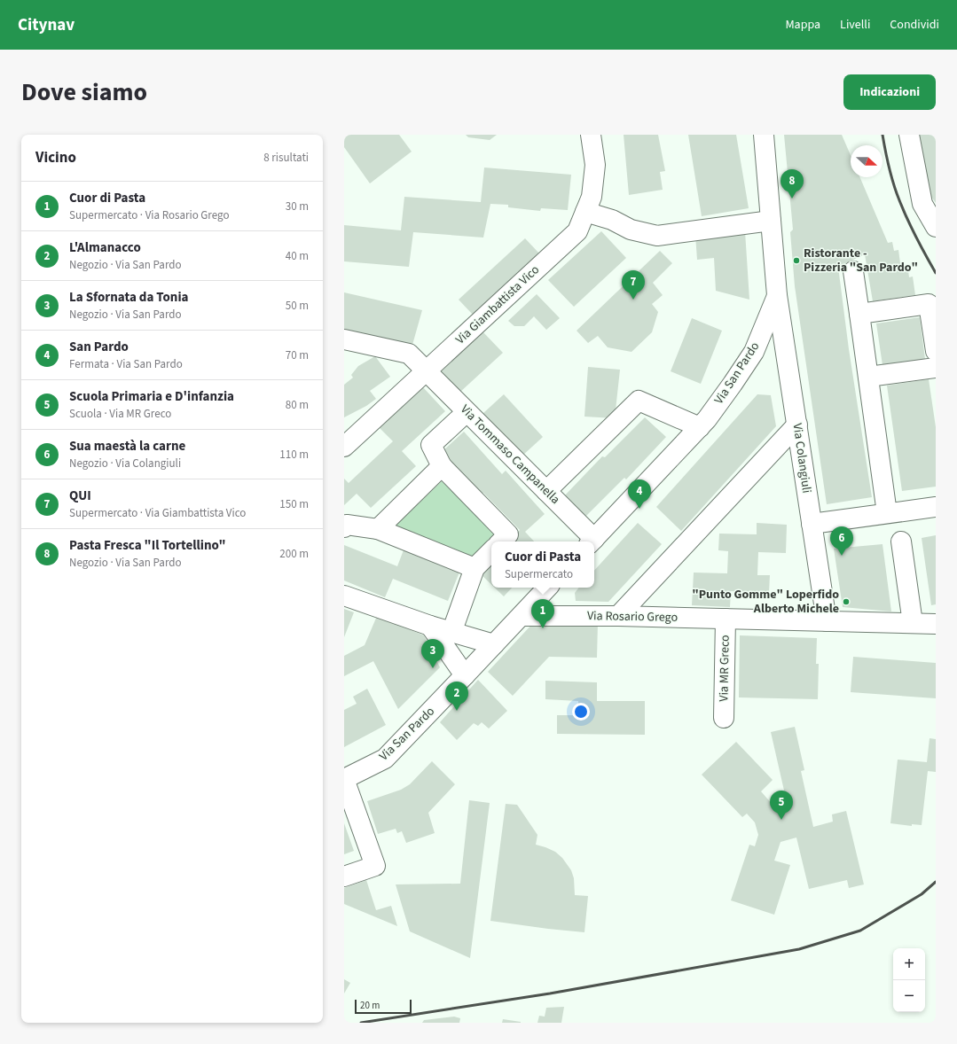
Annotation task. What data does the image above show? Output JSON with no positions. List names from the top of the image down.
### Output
{
  "streets": {
    "street": [
      "Via Giambattista Vico",
      "Via San Pardo",
      "Via Tommaso Campanella",
      "Via Colangiuli",
      "Via Rosario Grego",
      "Via MR Greco"
    ]
  },
  "crossings": [
    ["Via Giambattista Vico", "Via Tommaso Campanella"],
    ["Via San Pardo", "Via Tommaso Campanella"],
    ["Via San Pardo", "Via Colangiuli"],
    ["Via San Pardo", "Via Rosario Grego"],
    ["Via Colangiuli", "Via Rosario Grego"],
    ["Via Rosario Grego", "Via MR Greco"]
  ],
  "places": ["Ristorante - Pizzeria \"San Pardo\"", "\"Punto Gomme\" Loperfido Alberto Michele"],
  "scale_bar": "20 m",
  "north": "right",
  "page": {
    "header": "Citynav",
    "nav": ["Mappa", "Livelli", "Condividi"],
    "title": "Dove siamo",
    "buttons": "Indicazioni",
    "heading": ["Vicino", "8 risultati"],
    "pins": [
      "8",
      "7",
      "4",
      "6",
      "1",
      "3",
      "2",
      "5"
    ],
    "list": [
      {
        "mark": "1",
        "name": "Cuor di Pasta",
        "note": "Supermercato · Via Rosario Grego",
        "value": "30 m"
      },
      {
        "mark": "2",
        "name": "L'Almanacco",
        "note": "Negozio · Via San Pardo",
        "value": "40 m"
      },
      {
        "mark": "3",
        "name": "La Sfornata da Tonia",
        "note": "Negozio · Via San Pardo",
        "value": "50 m"
      },
      {
        "mark": "4",
        "name": "San Pardo",
        "note": "Fermata · Via San Pardo",
        "value": "70 m"
      },
      {
        "mark": "5",
        "name": "Scuola Primaria e D'infanzia",
        "note": "Scuola · Via MR Greco",
        "value": "80 m"
      },
      {
        "mark": "6",
        "name": "Sua maestà la carne",
        "note": "Negozio · Via Colangiuli",
        "value": "110 m"
      },
      {
        "mark": "7",
        "name": "QUI",
        "note": "Supermercato · Via Giambattista Vico",
        "value": "150 m"
      },
      {
        "mark": "8",
        "name": "Pasta Fresca \"Il Tortellino\"",
        "note": "Negozio · Via San Pardo",
        "value": "200 m"
      }
    ],
    "popup": ["Cuor di Pasta", "Supermercato"],
    "map_buttons": ["+", "−"],
    "scale": "20 m"
  }
}
